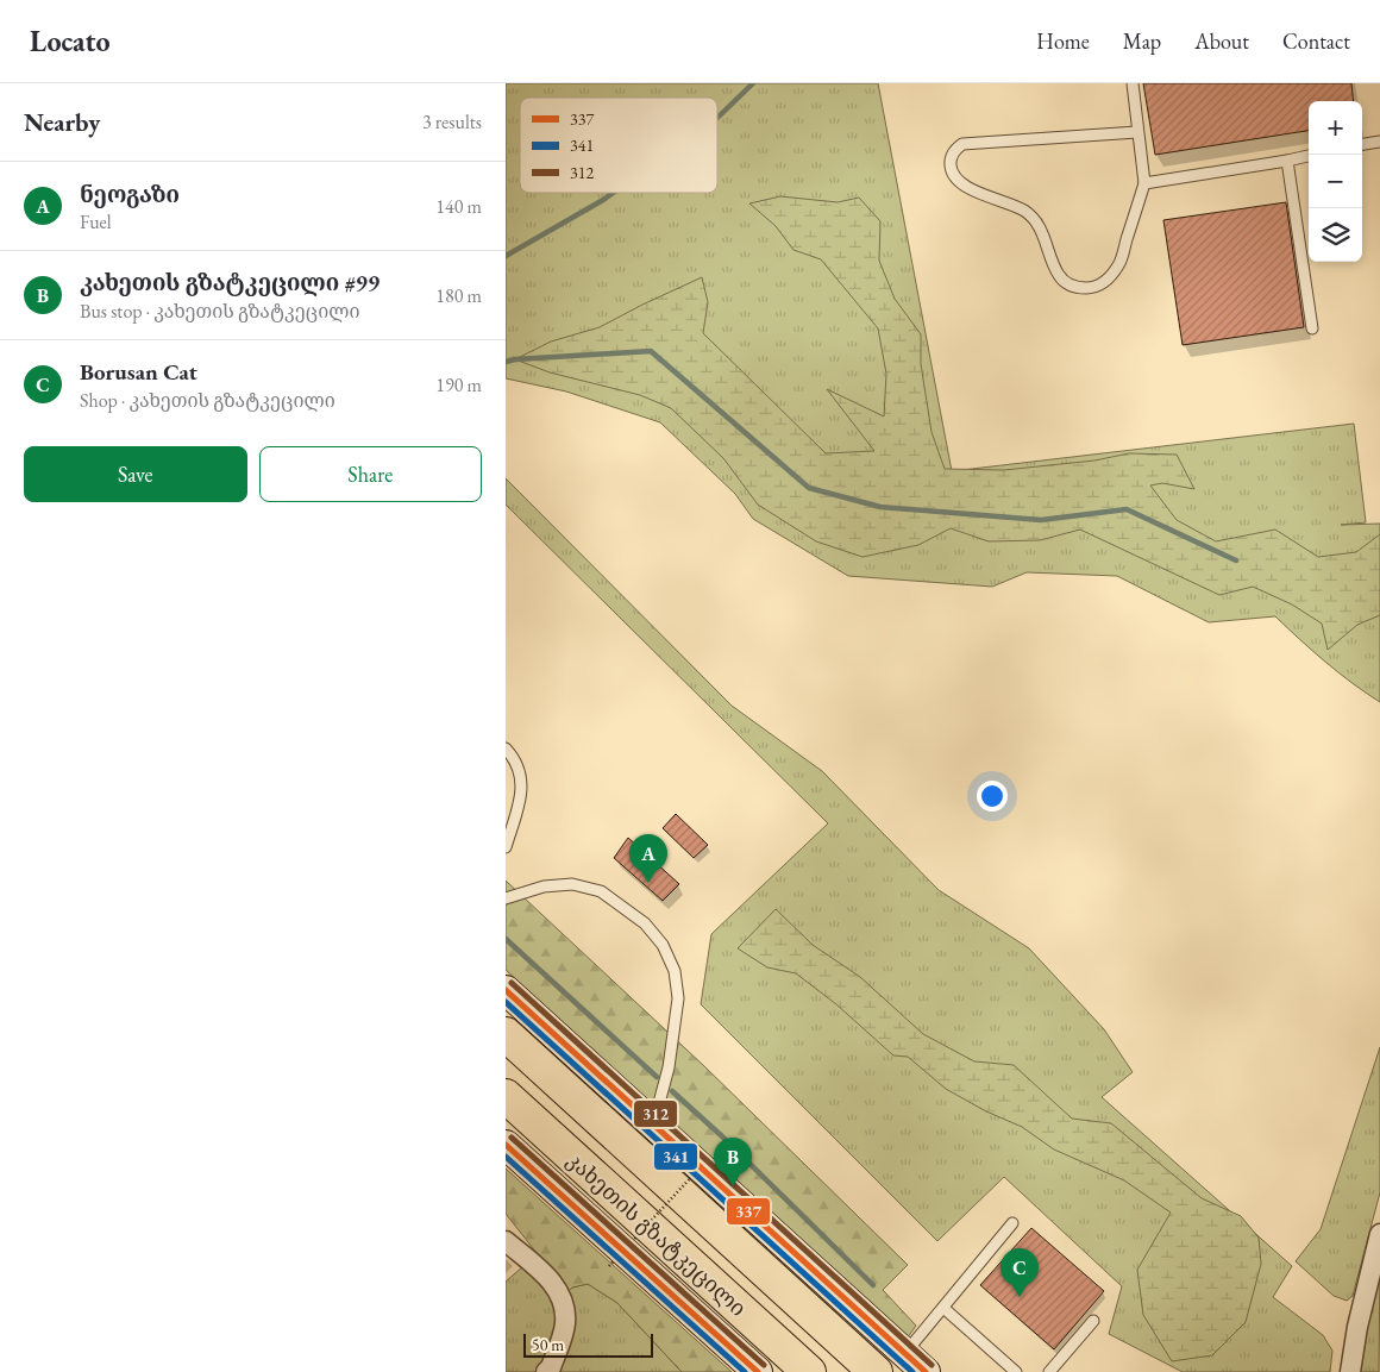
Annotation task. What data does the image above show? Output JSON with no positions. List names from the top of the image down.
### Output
{
  "streets": {
    "highway": ["კახეთის გზატკეცილი"]
  },
  "lines": ["transit line 312", "transit line 337", "transit line 341"],
  "legend": ["337", "341", "312"],
  "scale_bar": "50 m",
  "page": {
    "header": "Locato",
    "nav": [
      "Home",
      "Map",
      "About",
      "Contact"
    ],
    "heading": ["Nearby", "3 results"],
    "map_buttons": ["+", "−"],
    "list": [
      {
        "mark": "A",
        "name": "ნეოგაზი",
        "note": "Fuel",
        "value": "140 m"
      },
      {
        "mark": "B",
        "name": "კახეთის გზატკეცილი #99",
        "note": "Bus stop · კახეთის გზატკეცილი",
        "value": "180 m"
      },
      {
        "mark": "C",
        "name": "Borusan Cat",
        "note": "Shop · კახეთის გზატკეცილი",
        "value": "190 m"
      }
    ],
    "buttons": ["Save", "Share"],
    "pins": ["A", "B", "C"],
    "scale": "50 m"
  }
}
